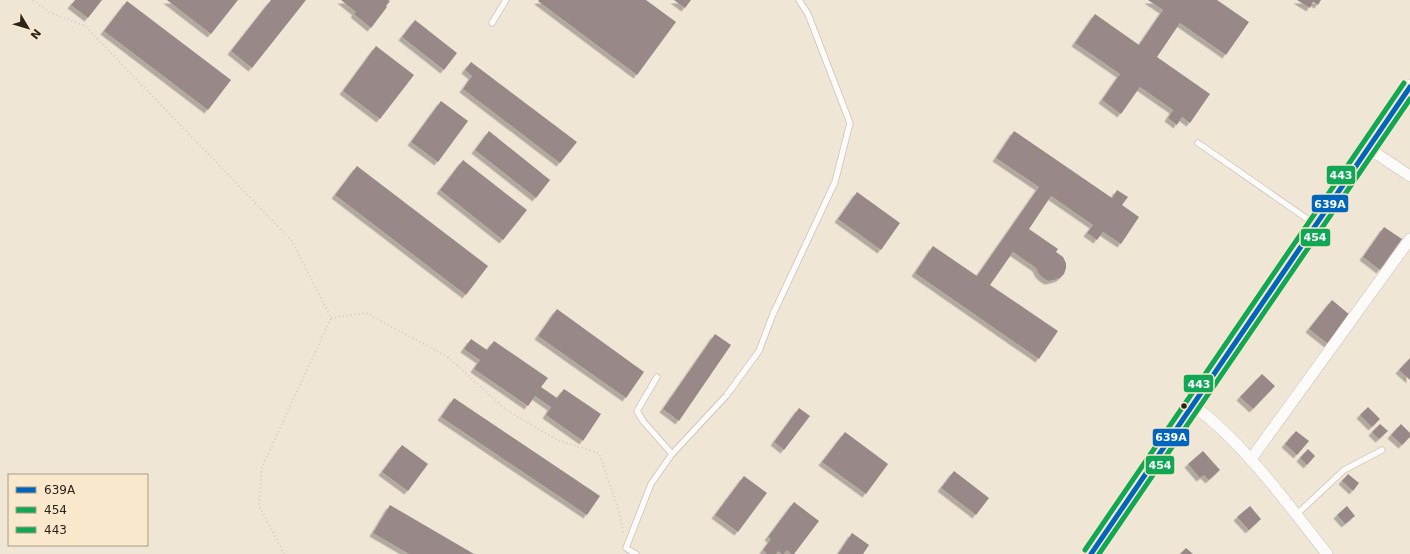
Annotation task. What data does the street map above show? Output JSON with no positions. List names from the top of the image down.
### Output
{
  "lines": ["transit line 443", "transit line 639А", "transit line 454"],
  "legend": ["639А", "454", "443"],
  "north": "bottom right"
}
